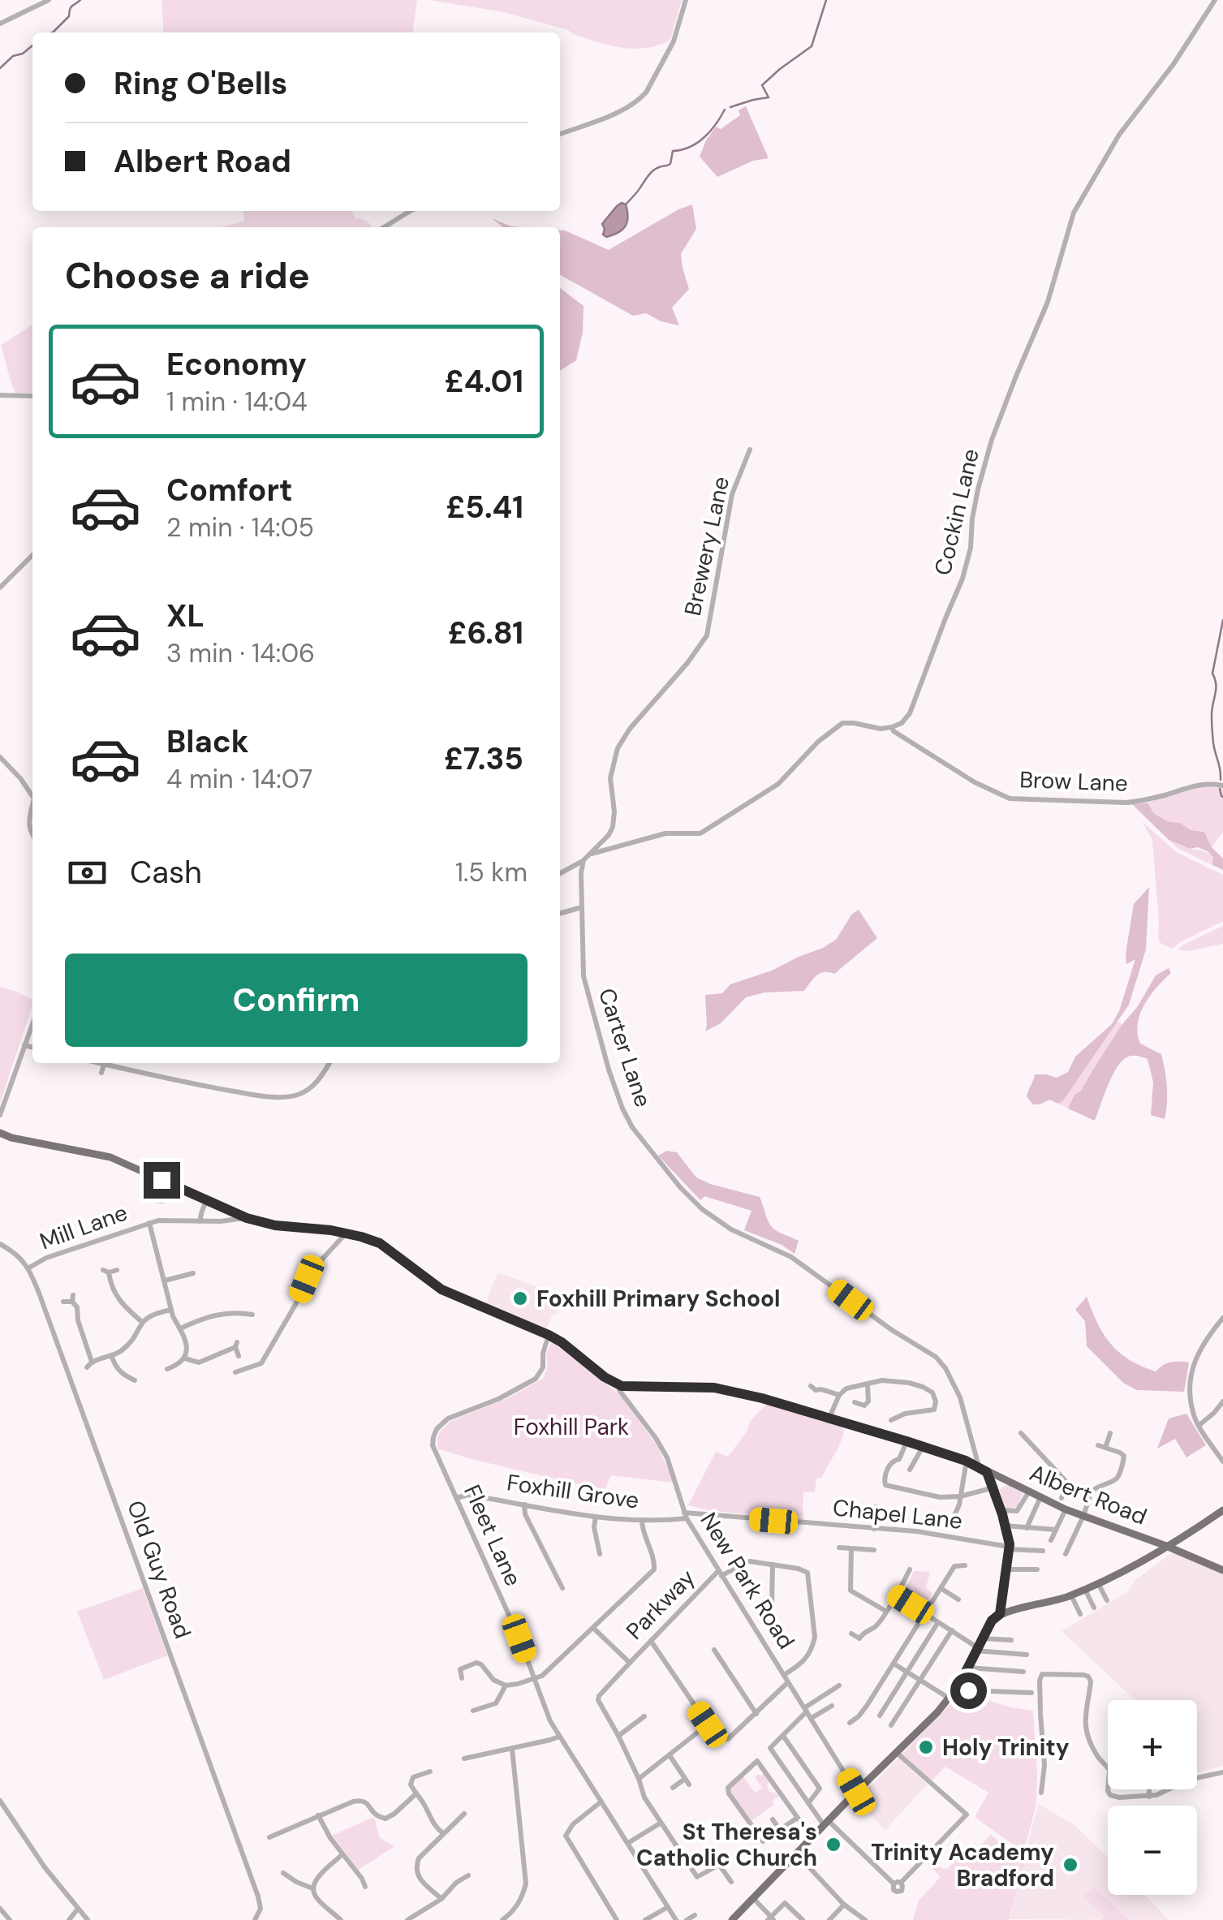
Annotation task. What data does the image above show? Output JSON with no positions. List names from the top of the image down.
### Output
{
  "streets": {
    "main road": ["Albert Road"],
    "street": [
      "Cockin Lane",
      "Brewery Lane",
      "Brow Lane",
      "Carter Lane",
      "Mill Lane",
      "Foxhill Grove",
      "Chapel Lane",
      "Fleet Lane",
      "Old Guy Road",
      "New Park Road",
      "Parkway"
    ]
  },
  "crossings": [
    ["Cockin Lane", "Brow Lane"],
    ["Carter Lane", "Albert Road"],
    ["Mill Lane", "Old Guy Road"],
    ["Foxhill Grove", "Chapel Lane"],
    ["Foxhill Grove", "Fleet Lane"],
    ["Foxhill Grove", "New Park Road"],
    ["Albert Road", "New Park Road"],
    ["Chapel Lane", "New Park Road"],
    ["New Park Road", "Parkway"]
  ],
  "parks": ["Foxhill Park"],
  "places": [
    "Foxhill Primary School",
    "Holy Trinity",
    "St Theresa's Catholic Church",
    "Trinity Academy Bradford"
  ],
  "page": {
    "banner": ["Ring O'Bells", "Albert Road"],
    "heading": "Choose a ride",
    "list": [
      {
        "name": "Economy",
        "note": "1 min · 14:04",
        "value": "£4.01"
      },
      {
        "name": "Comfort",
        "note": "2 min · 14:05",
        "value": "£5.41"
      },
      {
        "name": "XL",
        "note": "3 min · 14:06",
        "value": "£6.81"
      },
      {
        "name": "Black",
        "note": "4 min · 14:07",
        "value": "£7.35"
      }
    ],
    "pay": ["Cash", "1.5 km"],
    "buttons": "Confirm",
    "map_buttons": ["+", "−"]
  }
}
